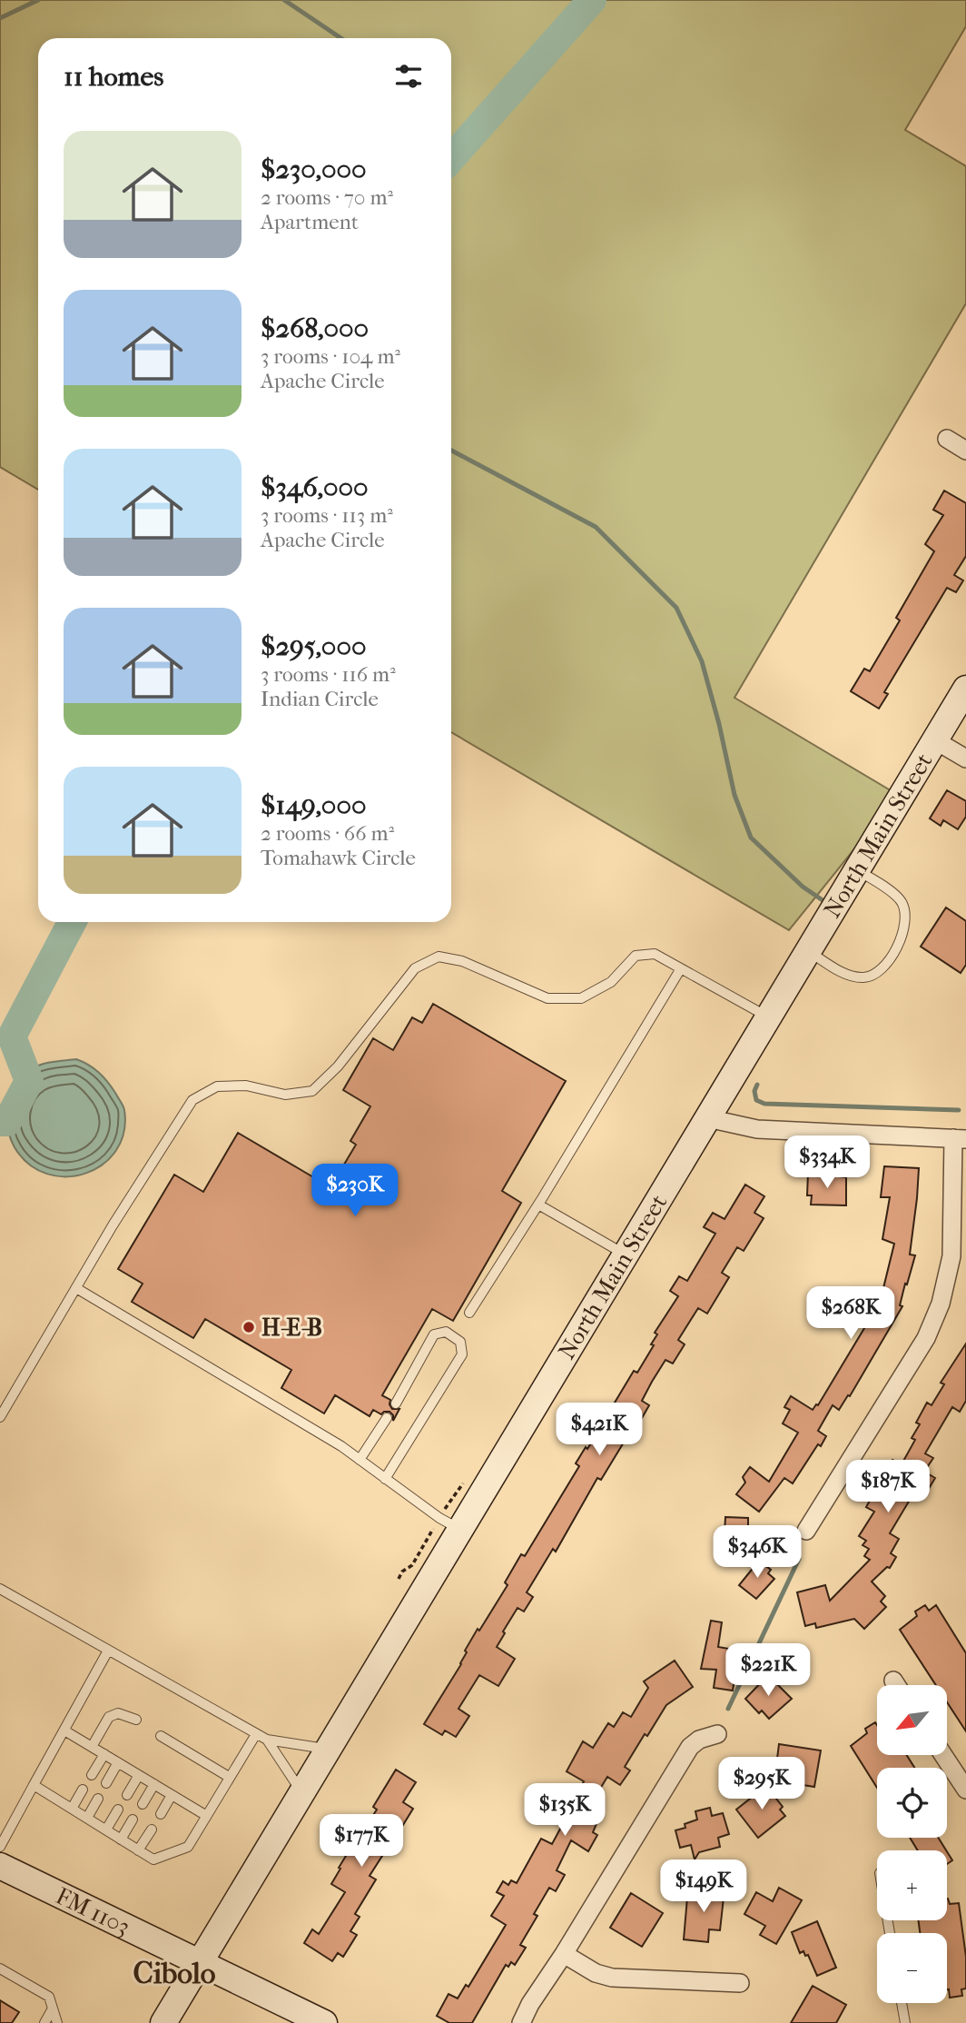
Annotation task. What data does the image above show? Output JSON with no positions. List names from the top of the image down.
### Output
{
  "streets": {
    "street": ["North Main Street", "FM 1103"]
  },
  "crossings": [
    ["North Main Street", "FM 1103"]
  ],
  "districts": ["Cibolo"],
  "places": ["H-E-B"],
  "north": "bottom left",
  "page": {
    "heading": "11 homes",
    "list": [
      {
        "name": "$230,000",
        "note": "2 rooms · 70 m² · Apartment"
      },
      {
        "name": "$268,000",
        "note": "3 rooms · 104 m² · Apache Circle"
      },
      {
        "name": "$346,000",
        "note": "3 rooms · 113 m² · Apache Circle"
      },
      {
        "name": "$295,000",
        "note": "3 rooms · 116 m² · Indian Circle"
      },
      {
        "name": "$149,000",
        "note": "2 rooms · 66 m² · Tomahawk Circle"
      }
    ],
    "price": [
      "$334K",
      "$230K",
      "$268K",
      "$421K",
      "$187K",
      "$346K",
      "$221K",
      "$295K",
      "$135K",
      "$177K",
      "$149K"
    ],
    "map_buttons": ["+", "−"]
  }
}
